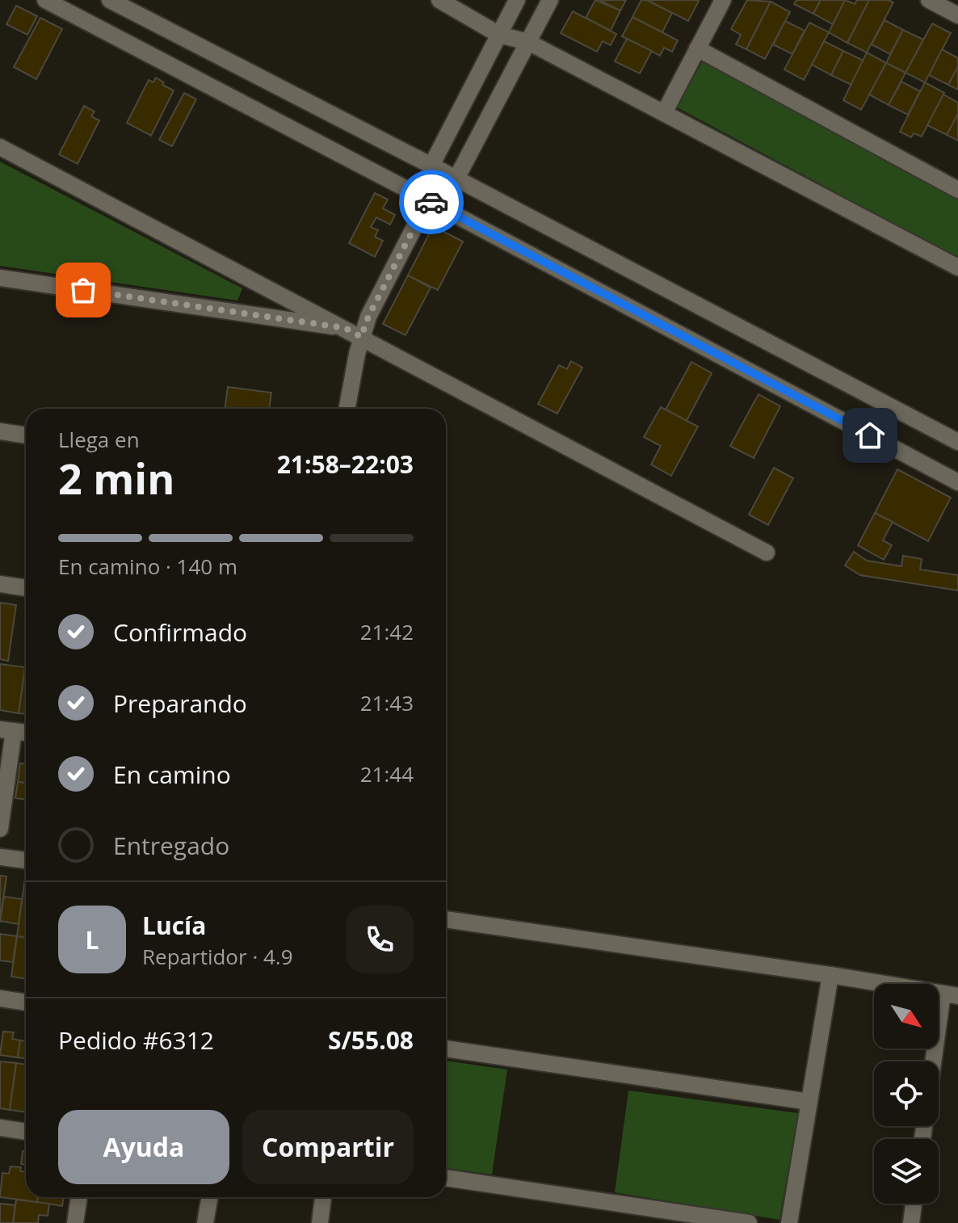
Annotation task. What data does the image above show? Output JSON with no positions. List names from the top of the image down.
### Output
{
  "north": "bottom right",
  "page": {
    "heading": ["2 min", "Llega en", "21:58–22:03"],
    "panel": [
      "Lucía",
      "Repartidor · 4.9",
      "Pedido #6312",
      "S/55.08"
    ],
    "bar": "En camino · 140 m",
    "list": [
      ["Confirmado", "21:42"],
      ["Preparando", "21:43"],
      ["En camino", "21:44"],
      "Entregado"
    ],
    "round": "L",
    "buttons": ["Ayuda", "Compartir"]
  }
}
